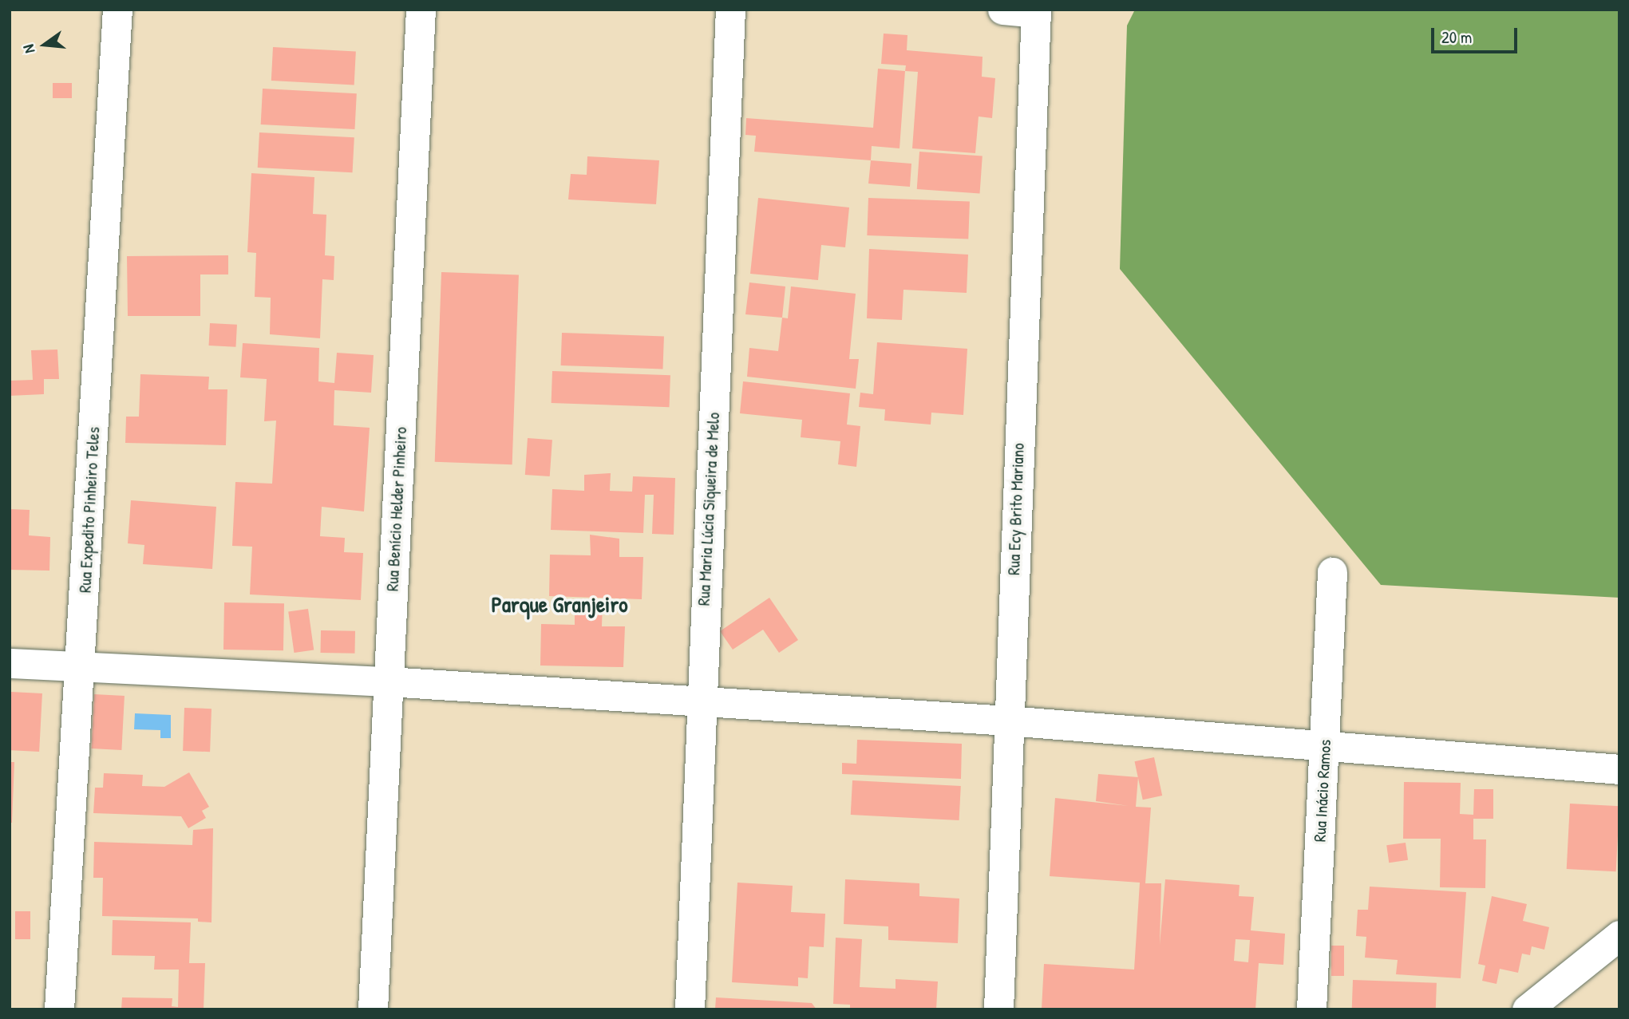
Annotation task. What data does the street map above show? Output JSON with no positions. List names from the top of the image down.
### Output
{
  "streets": {
    "street": [
      "Rua Benício Helder Pinheiro",
      "Rua Maria Lúcia Siqueira de Melo",
      "Rua Ecy Brito Mariano",
      "Rua Expedito Pinheiro Teles",
      "Rua Inácio Ramos"
    ]
  },
  "districts": ["Parque Granjeiro"],
  "scale_bar": "20 m",
  "north": "left"
}
